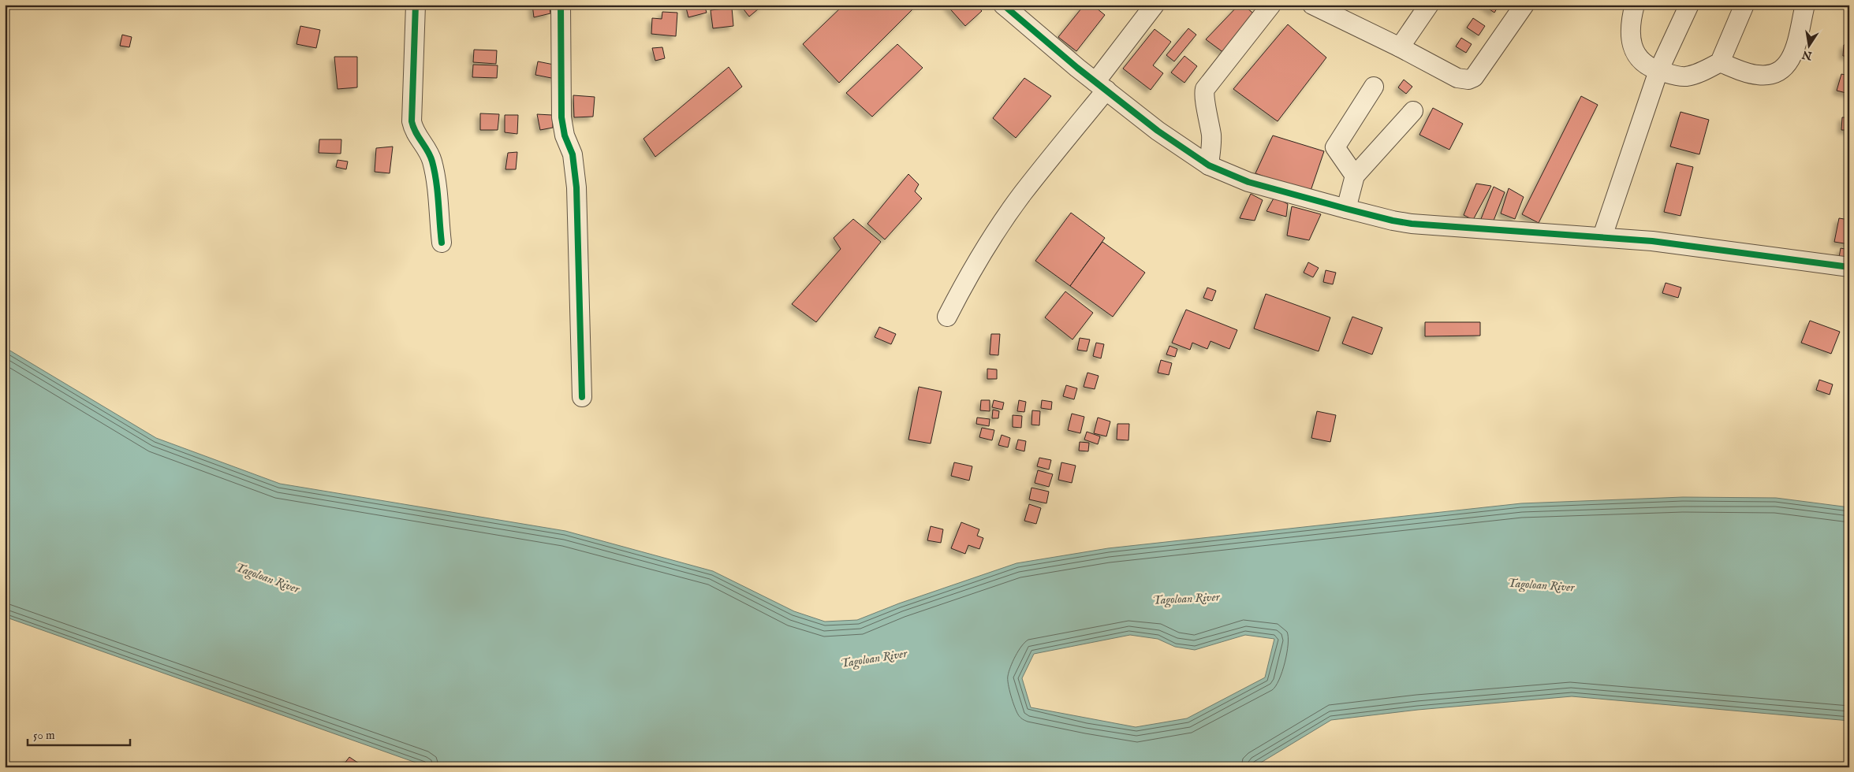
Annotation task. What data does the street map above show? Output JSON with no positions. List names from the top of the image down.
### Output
{
  "water": ["Tagoloan River"],
  "scale_bar": "50 m",
  "north": "bottom"
}
